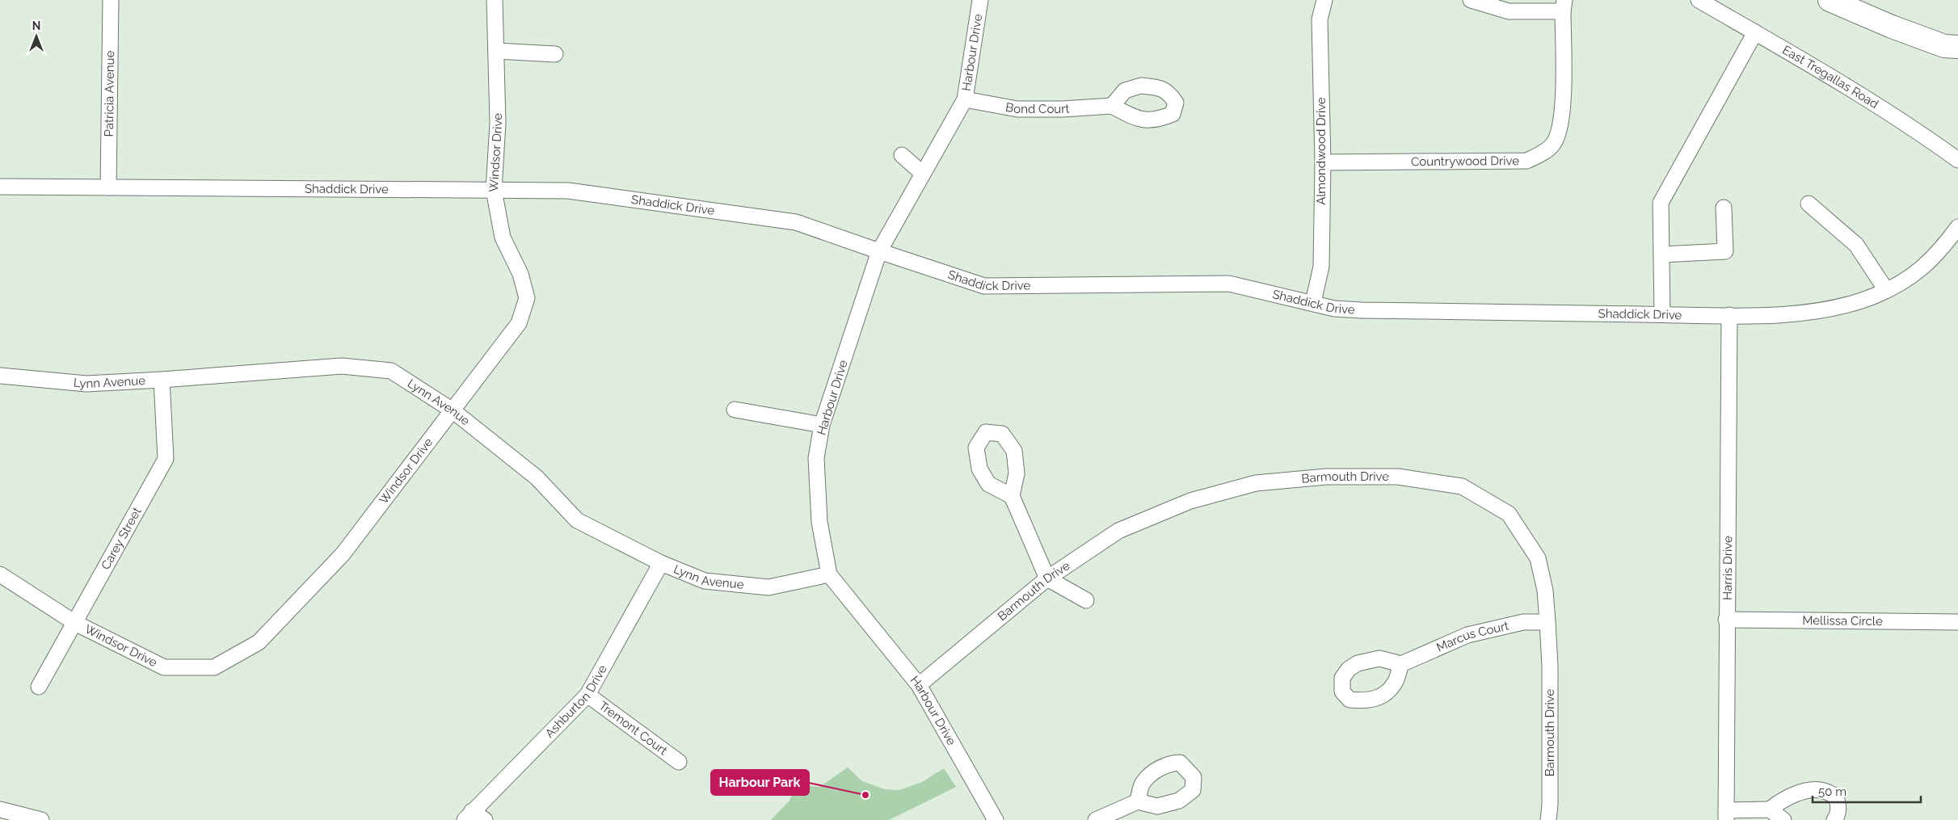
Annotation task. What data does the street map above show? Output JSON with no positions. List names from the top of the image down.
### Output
{
  "streets": {
    "street": [
      "Harbour Drive",
      "East Tregallas Road",
      "Patricia Avenue",
      "Bond Court",
      "Almondwood Drive",
      "Windsor Drive",
      "Countrywood Drive",
      "Shaddick Drive",
      "Lynn Avenue",
      "Barmouth Drive",
      "Carey Street",
      "Harris Drive",
      "Mellissa Circle",
      "Marcus Court",
      "Ashburton Drive",
      "Tremont Court"
    ]
  },
  "crossings": [
    ["Harbour Drive", "Bond Court"],
    ["Harbour Drive", "Shaddick Drive"],
    ["Harbour Drive", "Lynn Avenue"],
    ["Harbour Drive", "Barmouth Drive"],
    ["Patricia Avenue", "Shaddick Drive"],
    ["Almondwood Drive", "Countrywood Drive"],
    ["Almondwood Drive", "Shaddick Drive"],
    ["Windsor Drive", "Shaddick Drive"],
    ["Windsor Drive", "Lynn Avenue"],
    ["Windsor Drive", "Carey Street"],
    ["Shaddick Drive", "Harris Drive"],
    ["Lynn Avenue", "Carey Street"],
    ["Lynn Avenue", "Ashburton Drive"],
    ["Barmouth Drive", "Marcus Court"],
    ["Harris Drive", "Mellissa Circle"],
    ["Ashburton Drive", "Tremont Court"]
  ],
  "places": ["Harbour Park"],
  "scale_bar": "50 m",
  "north": "top"
}
